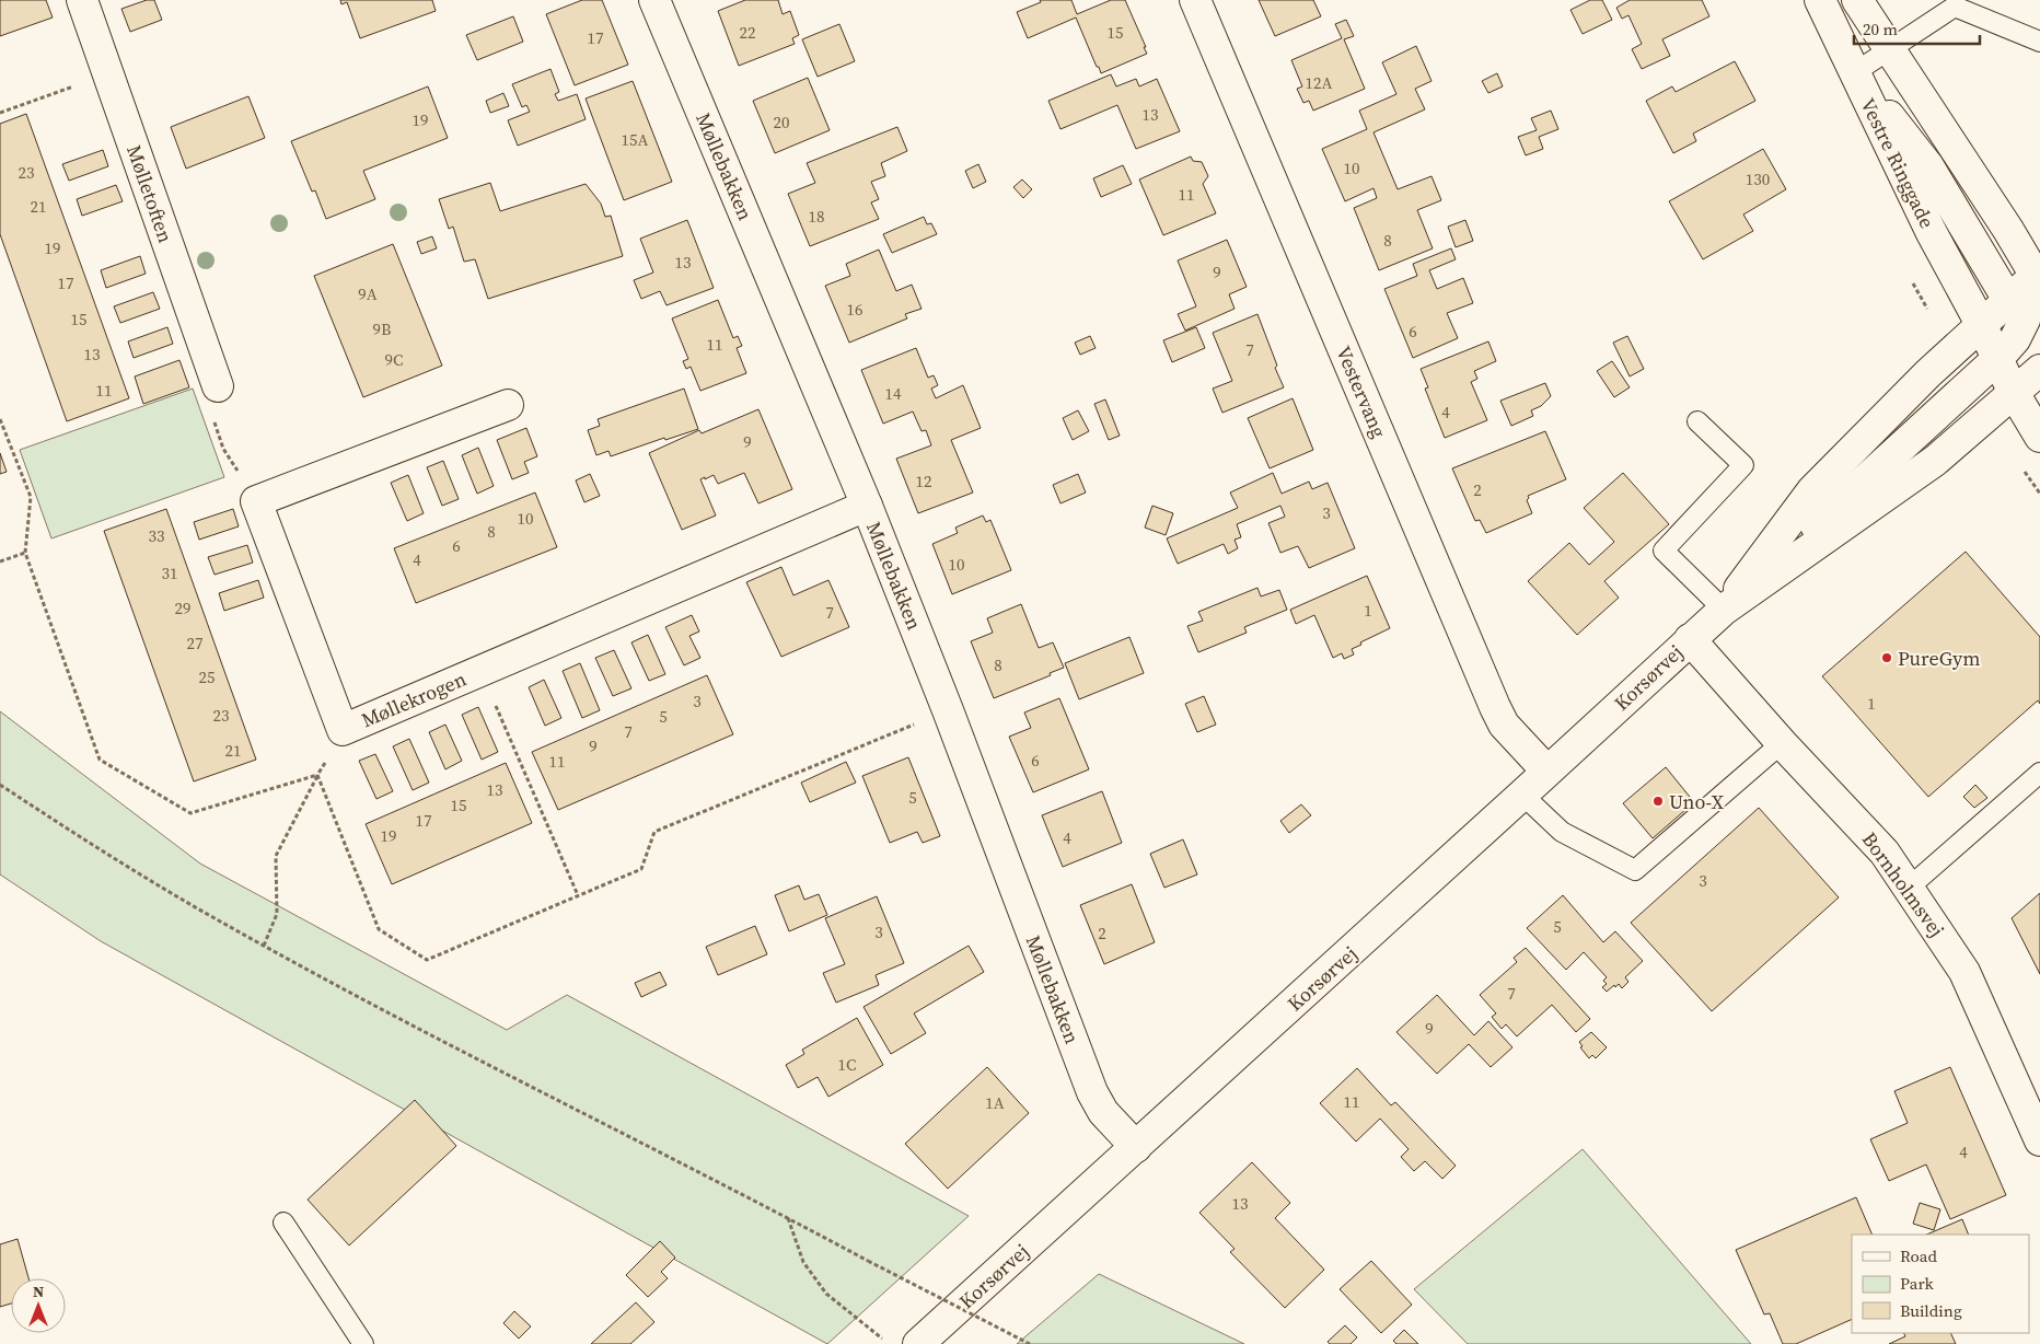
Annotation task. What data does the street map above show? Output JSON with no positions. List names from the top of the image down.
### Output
{
  "streets": {
    "street": [
      "Vestre Ringgade",
      "Møllebakken",
      "Mølletoften",
      "Vestervang",
      "Korsørvej",
      "Møllekrogen",
      "Bornholmsvej"
    ]
  },
  "crossings": [
    ["Vestre Ringgade", "Korsørvej"],
    ["Møllebakken", "Korsørvej"],
    ["Møllebakken", "Møllekrogen"],
    ["Vestervang", "Korsørvej"],
    ["Korsørvej", "Bornholmsvej"]
  ],
  "places": ["PureGym", "Uno-X"],
  "house_numbers": [
    "22",
    "15",
    "17",
    "12A",
    "13",
    "19",
    "20",
    "15A",
    "10",
    "23",
    "130",
    "11",
    "21",
    "18",
    "8",
    "19",
    "13",
    "9",
    "17",
    "9A",
    "16",
    "15",
    "9B",
    "6",
    "11",
    "7",
    "13",
    "9C",
    "11",
    "14",
    "4",
    "9",
    "12",
    "2",
    "3",
    "10",
    "8",
    "33",
    "6",
    "4",
    "10",
    "31",
    "29",
    "1",
    "7",
    "27",
    "8",
    "25",
    "3",
    "1",
    "23",
    "5",
    "7",
    "9",
    "21",
    "6",
    "11",
    "13",
    "5",
    "15",
    "17",
    "19",
    "4",
    "3",
    "5",
    "3",
    "2",
    "7",
    "9",
    "1C",
    "11",
    "1A",
    "4",
    "13"
  ],
  "legend": ["Road", "Park", "Building"],
  "scale_bar": "20 m",
  "north": "top"
}
